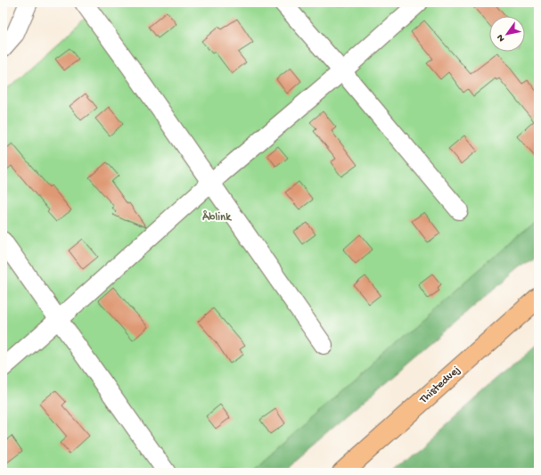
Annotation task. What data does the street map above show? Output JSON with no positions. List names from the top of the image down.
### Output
{
  "streets": {
    "main road": ["Thistedvej"]
  },
  "parks": ["Åblink"],
  "north": "bottom left"
}
